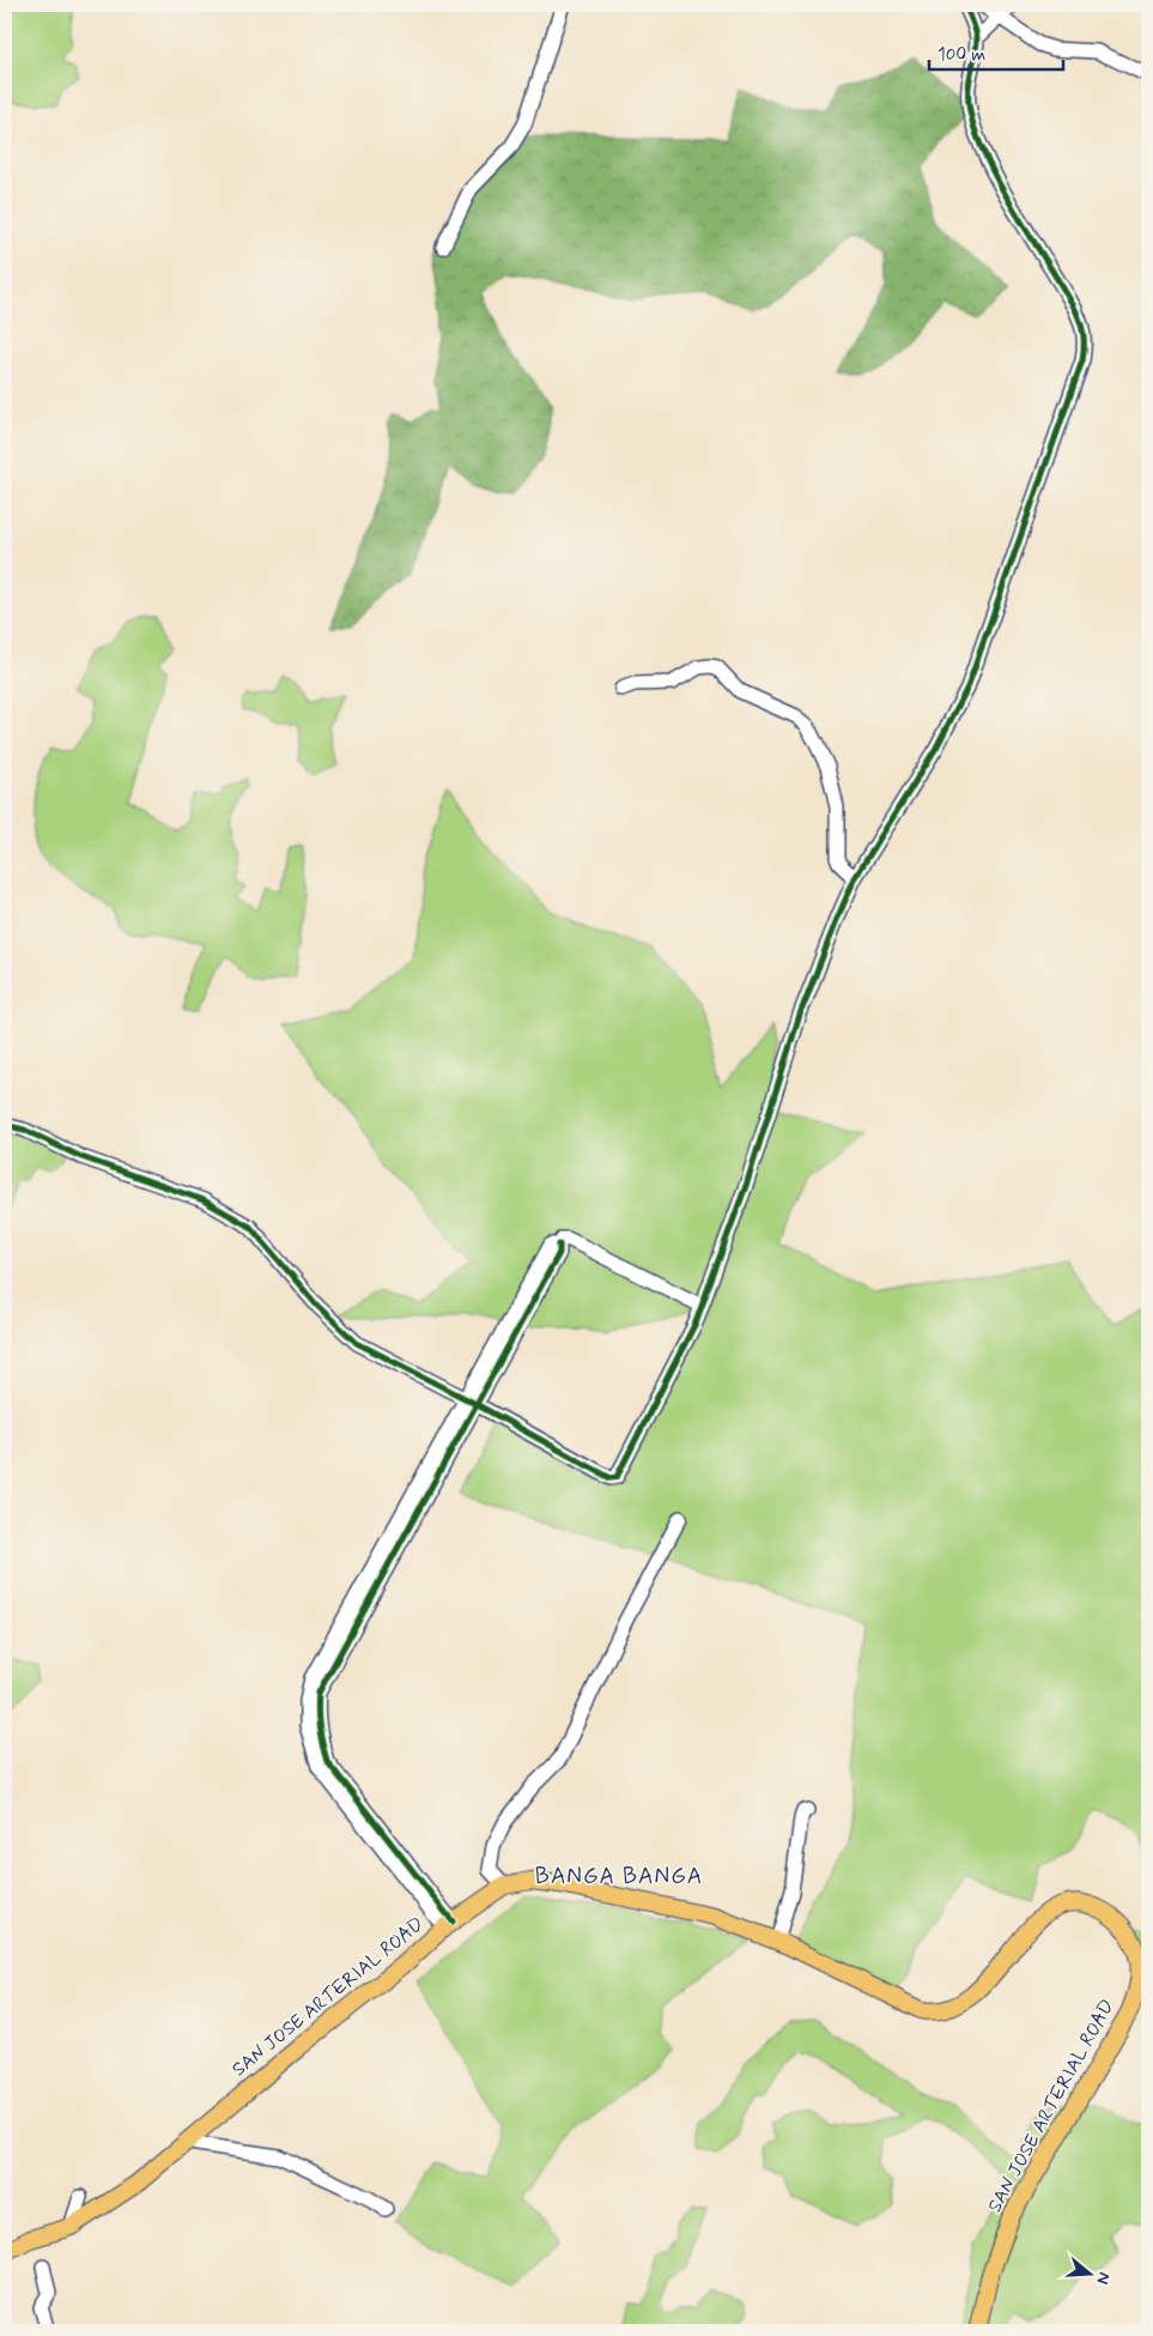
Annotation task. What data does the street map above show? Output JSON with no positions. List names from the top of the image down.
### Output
{
  "streets": {
    "main road": ["SAN JOSE ARTERIAL ROAD"]
  },
  "districts": ["BANGA BANGA"],
  "scale_bar": "100 m",
  "north": "right"
}
